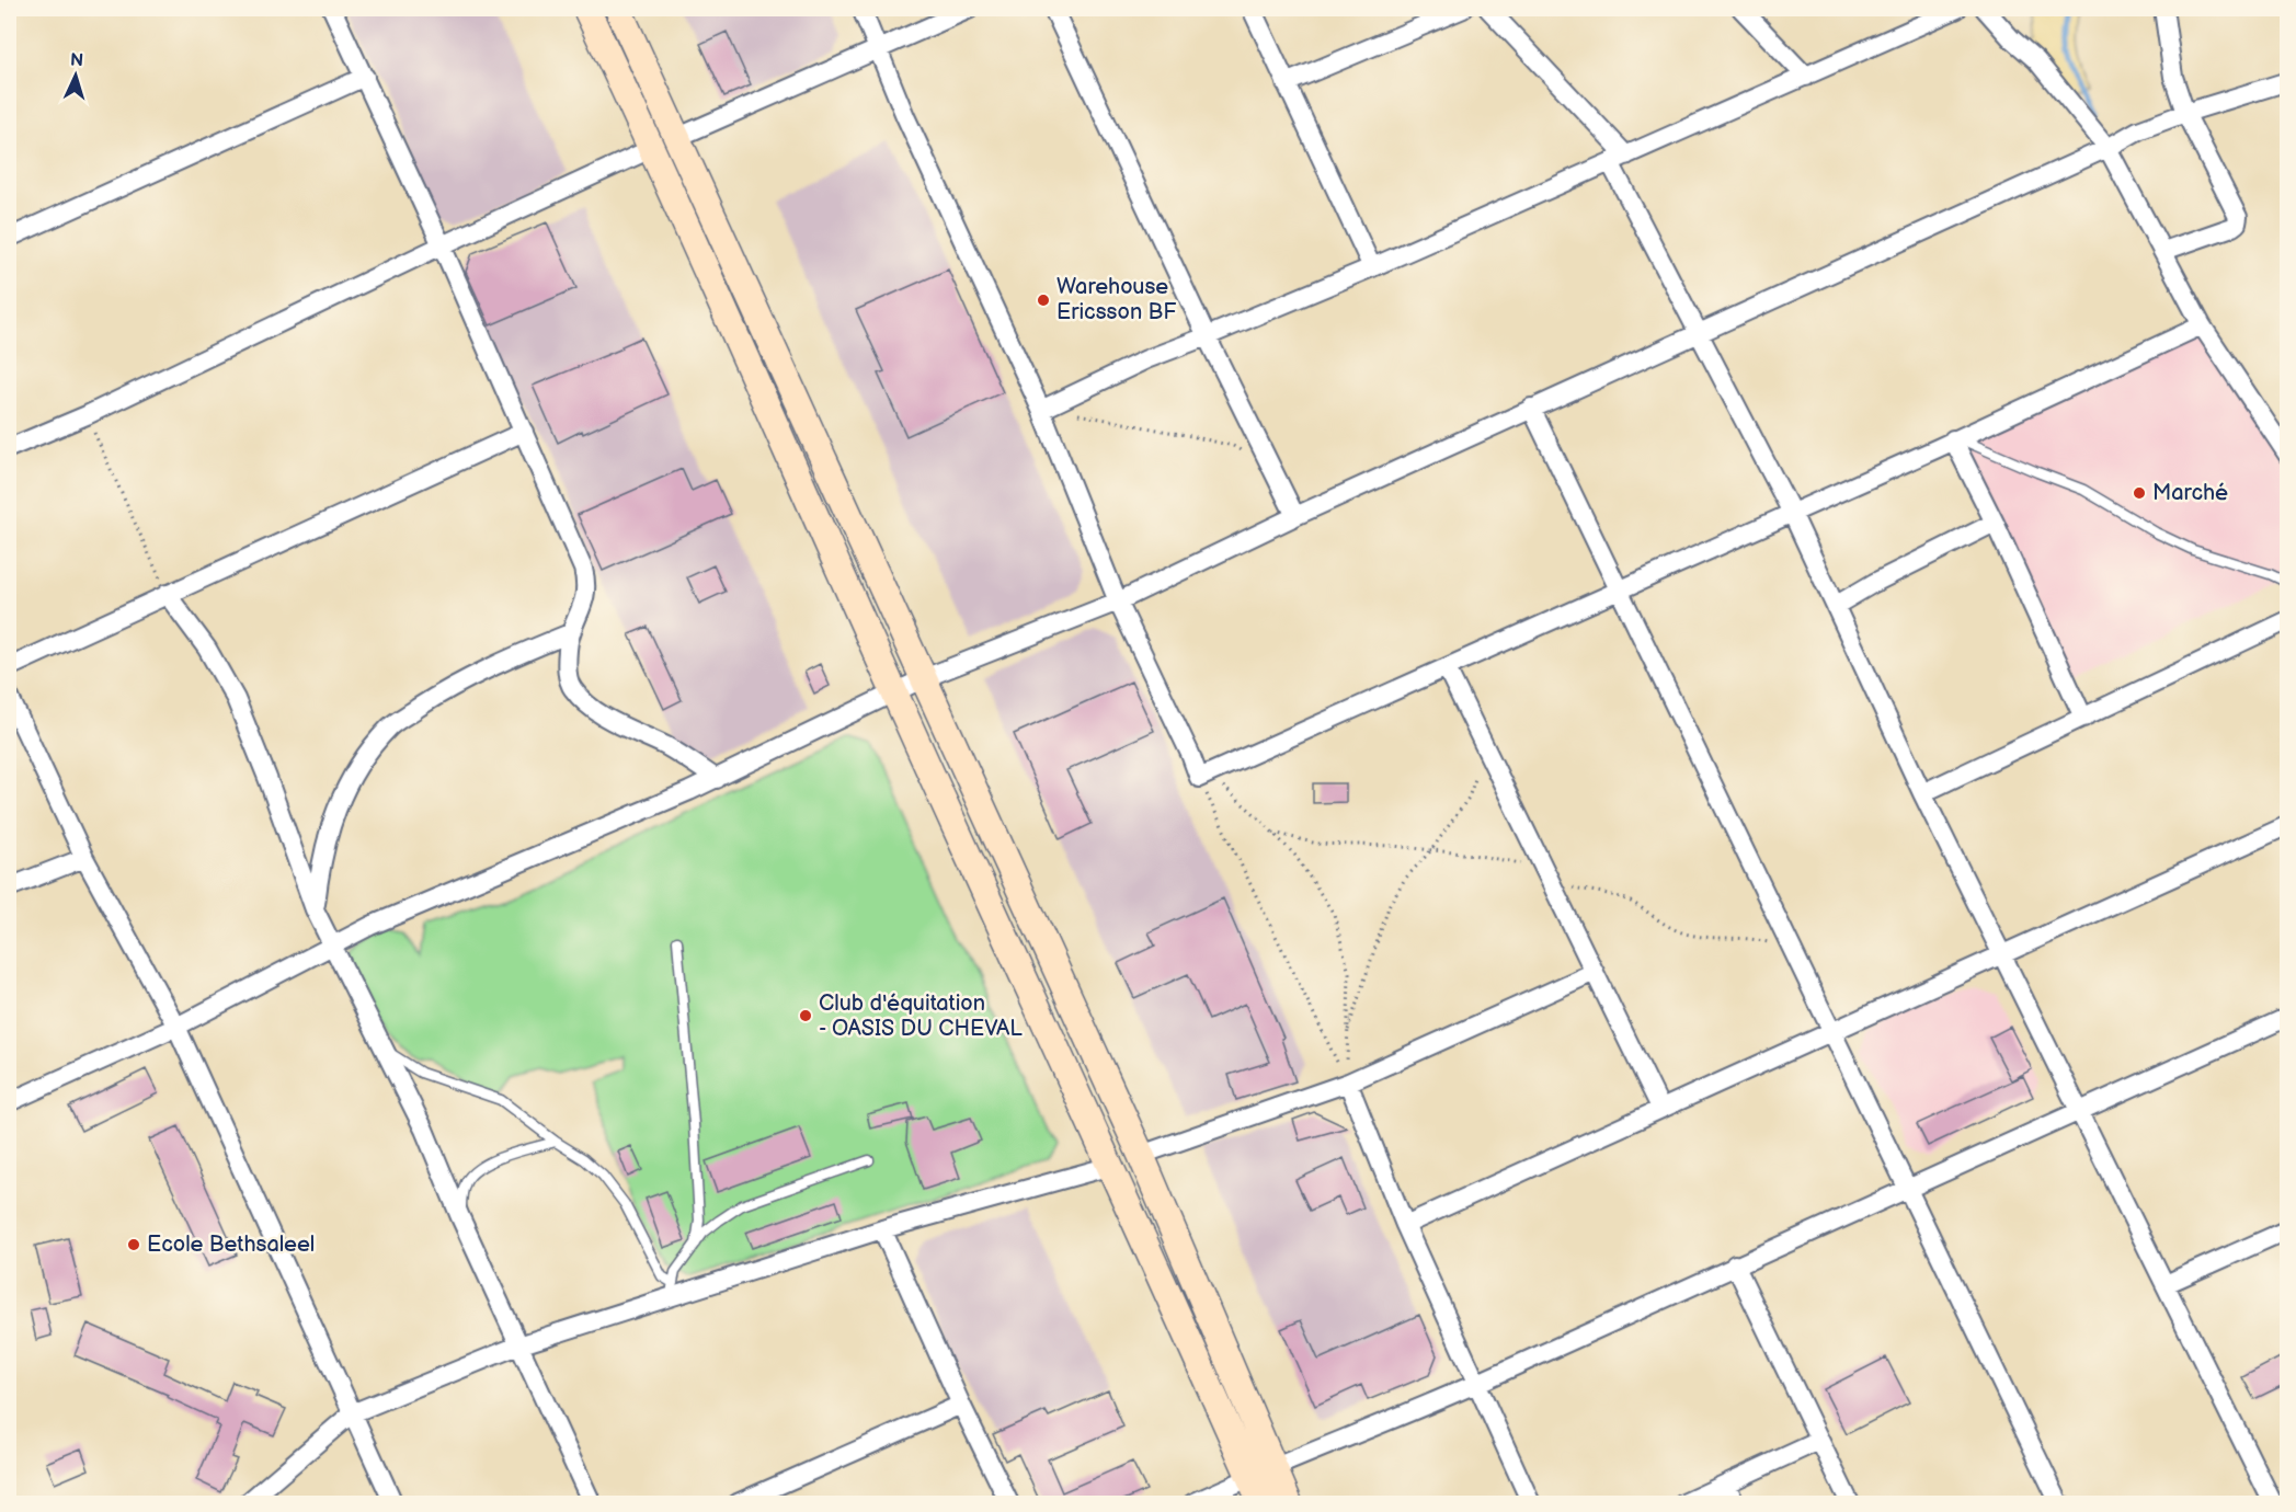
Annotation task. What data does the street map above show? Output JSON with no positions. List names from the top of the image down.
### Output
{
  "places": [
    "Warehouse Ericsson BF",
    "Marché",
    "Club d'équitation - OASIS DU CHEVAL",
    "Ecole Bethsaleel"
  ],
  "north": "top"
}
